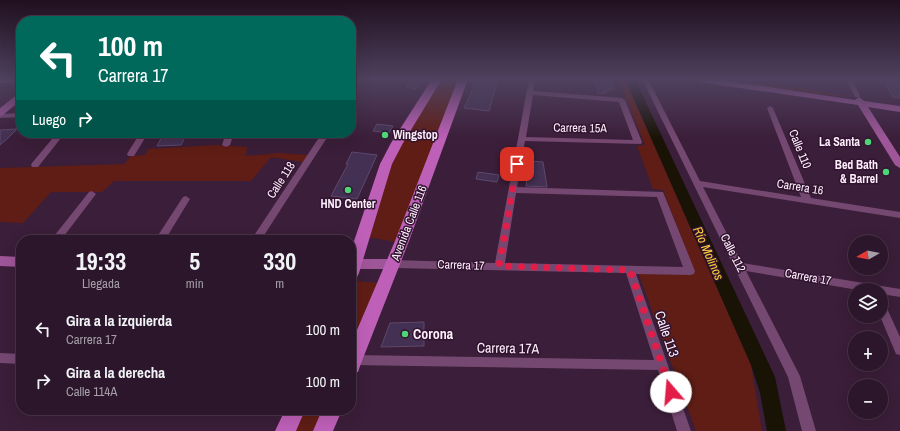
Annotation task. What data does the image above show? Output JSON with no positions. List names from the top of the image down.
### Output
{
  "streets": {
    "main road": ["Avenida Calle 116", "Carrera 17"],
    "street": [
      "Carrera 15A",
      "Calle 110",
      "Calle 118",
      "Carrera 16",
      "Calle 112",
      "Calle 113",
      "Carrera 17A"
    ]
  },
  "crossings": [
    ["Calle 110", "Carrera 16"],
    ["Carrera 16", "Calle 112"],
    ["Avenida Calle 116", "Carrera 17"],
    ["Calle 112", "Carrera 17"],
    ["Carrera 17", "Calle 113"],
    ["Calle 113", "Carrera 17A"]
  ],
  "water": ["Río Molinos"],
  "places": [
    "Wingstop",
    "La Santa",
    "Bed Bath & Barrel",
    "HND Center",
    "Corona"
  ],
  "north": "left",
  "page": {
    "turn": ["100 m", "Carrera 17"],
    "then": "Luego",
    "map_buttons": ["+", "−"],
    "eta": [
      "19:33",
      "Llegada",
      "5",
      "min",
      "330",
      "m"
    ],
    "list": [
      {
        "name": "Gira a la izquierda",
        "note": "Carrera 17",
        "value": "100 m"
      },
      {
        "name": "Gira a la derecha",
        "note": "Calle 114A",
        "value": "100 m"
      }
    ]
  }
}
